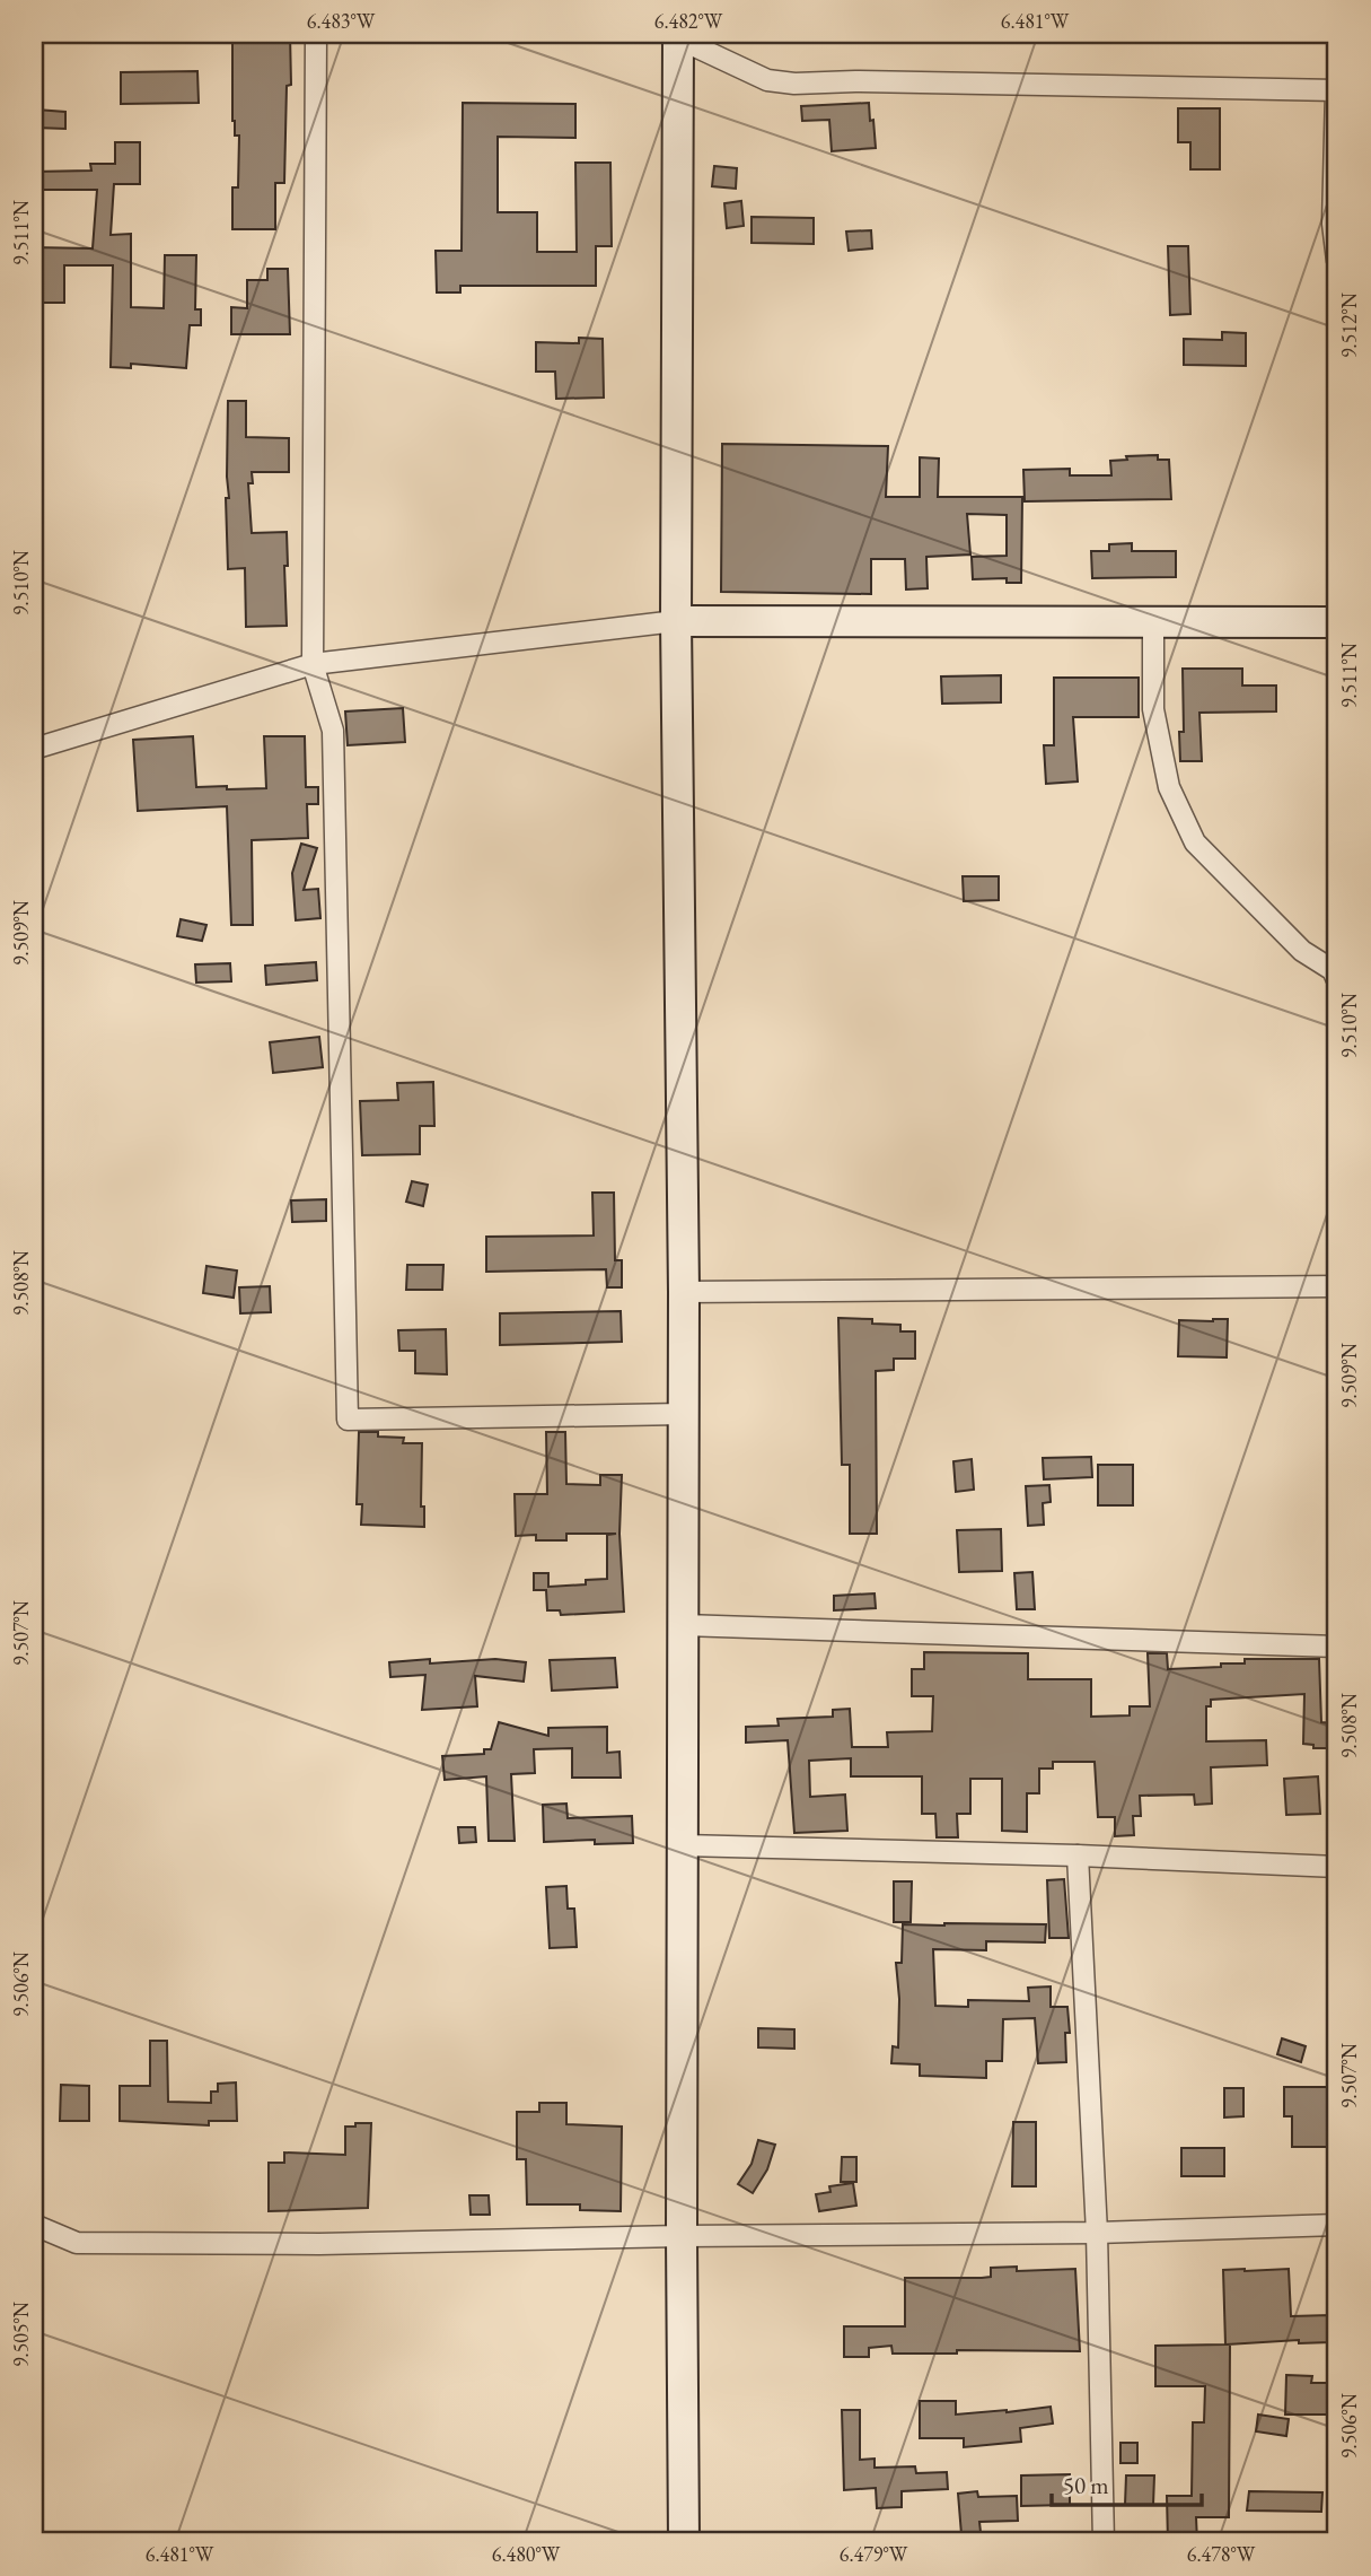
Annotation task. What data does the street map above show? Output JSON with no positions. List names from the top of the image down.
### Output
{
  "scale_bar": "50 m",
  "coordinates": [
    "6.483°W",
    "6.482°W",
    "6.481°W",
    "9.511°N",
    "9.512°N",
    "9.510°N",
    "9.509°N",
    "9.508°N",
    "9.507°N",
    "9.506°N",
    "9.505°N",
    "6.480°W",
    "6.479°W",
    "6.478°W"
  ]
}
